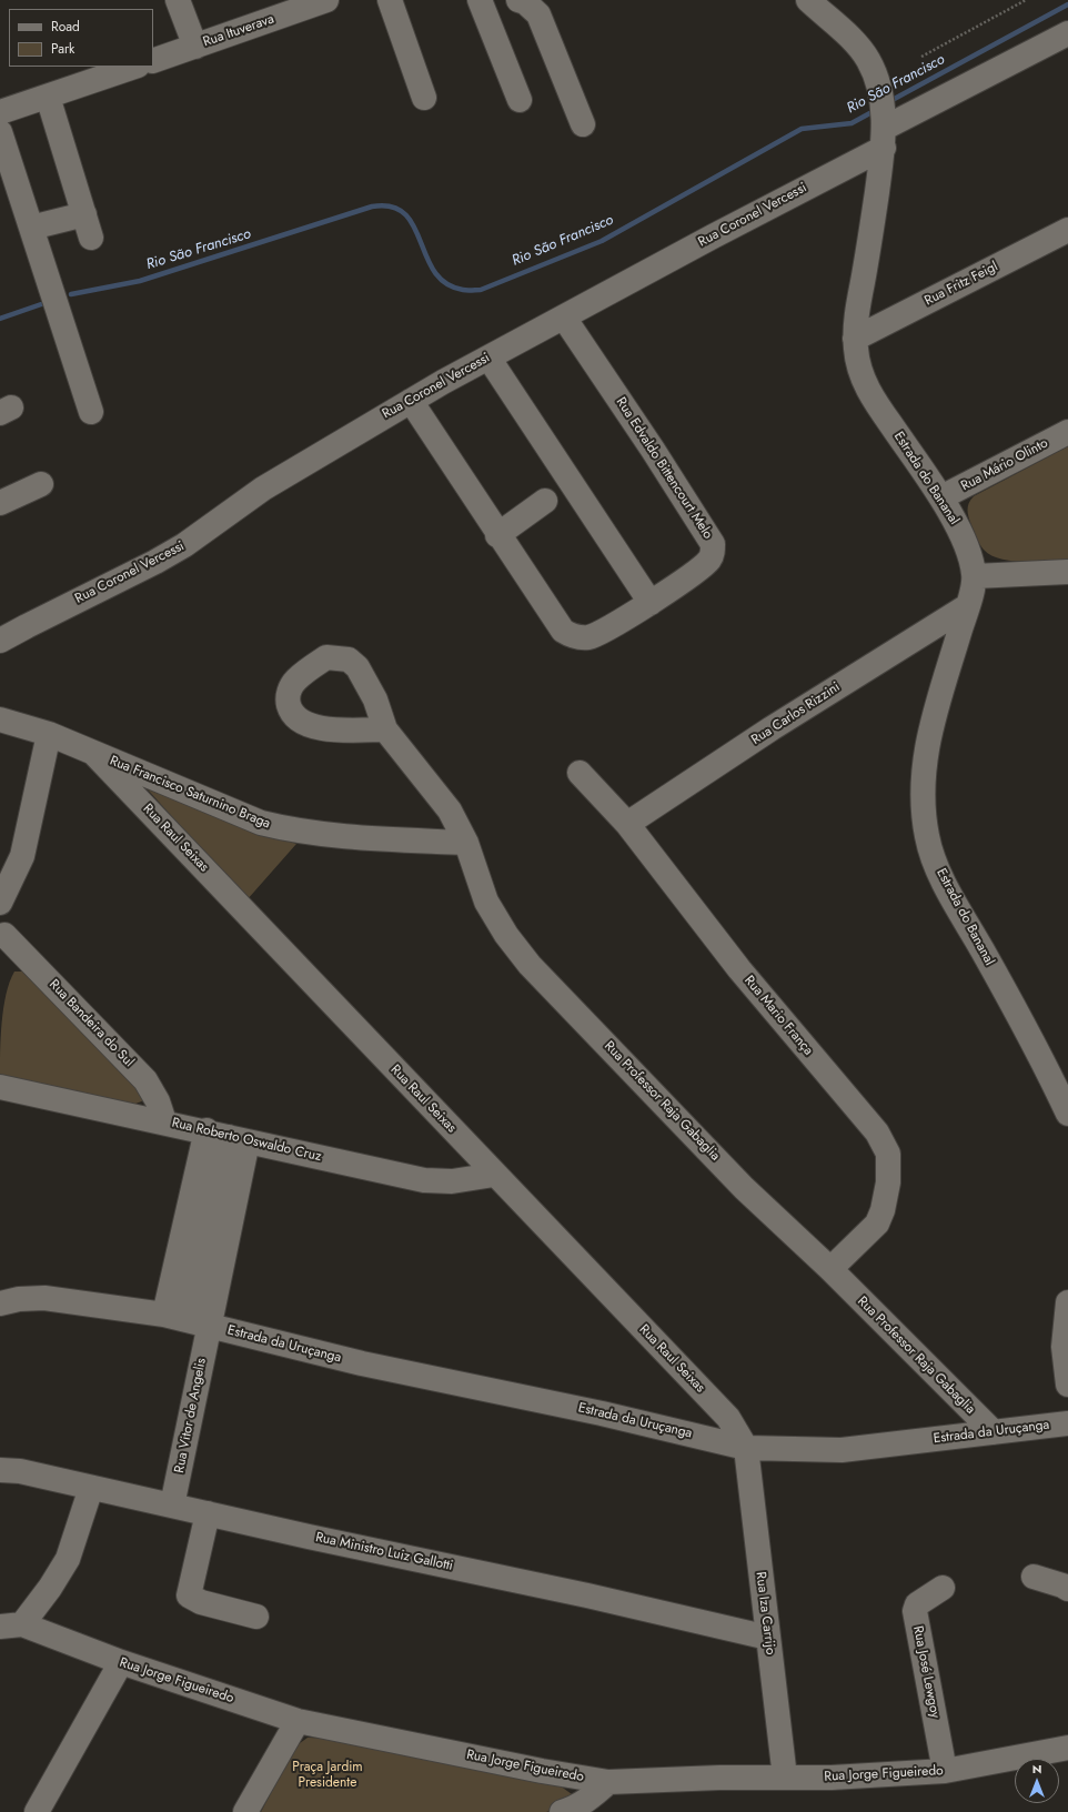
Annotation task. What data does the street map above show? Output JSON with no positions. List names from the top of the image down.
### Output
{
  "streets": {
    "street": [
      "Rua Ituverava",
      "Rua Coronel Vercessi",
      "Rua Fritz Feigl",
      "Rua Mário Olinto",
      "Rua Edvaldo Bittencourt Melo",
      "Estrada do Bananal",
      "Rua Carlos Rizzini",
      "Rua Francisco Saturnino Braga",
      "Rua Raul Seixas",
      "Rua Mario França",
      "Rua Bandeira do Sul",
      "Rua Professor Raja Gabaglia",
      "Rua Roberto Oswaldo Cruz",
      "Estrada da Uruçanga",
      "Rua Vitor de Angelis",
      "Rua Ministro Luiz Gallotti",
      "Rua Iza Carrijo",
      "Rua José Lewgoy",
      "Rua Jorge Figueiredo"
    ]
  },
  "crossings": [
    ["Rua Coronel Vercessi", "Rua Edvaldo Bittencourt Melo"],
    ["Rua Coronel Vercessi", "Estrada do Bananal"],
    ["Rua Fritz Feigl", "Estrada do Bananal"],
    ["Rua Mário Olinto", "Estrada do Bananal"],
    ["Estrada do Bananal", "Rua Carlos Rizzini"],
    ["Rua Carlos Rizzini", "Rua Mario França"],
    ["Rua Francisco Saturnino Braga", "Rua Raul Seixas"],
    ["Rua Francisco Saturnino Braga", "Rua Professor Raja Gabaglia"],
    ["Rua Raul Seixas", "Rua Roberto Oswaldo Cruz"],
    ["Rua Raul Seixas", "Estrada da Uruçanga"],
    ["Rua Raul Seixas", "Rua Iza Carrijo"],
    ["Rua Mario França", "Rua Professor Raja Gabaglia"],
    ["Rua Bandeira do Sul", "Rua Roberto Oswaldo Cruz"],
    ["Rua Professor Raja Gabaglia", "Estrada da Uruçanga"],
    ["Rua Roberto Oswaldo Cruz", "Estrada da Uruçanga"],
    ["Estrada da Uruçanga", "Rua Vitor de Angelis"],
    ["Estrada da Uruçanga", "Rua Iza Carrijo"],
    ["Rua Vitor de Angelis", "Rua Ministro Luiz Gallotti"],
    ["Rua Ministro Luiz Gallotti", "Rua Iza Carrijo"],
    ["Rua Iza Carrijo", "Rua Jorge Figueiredo"],
    ["Rua José Lewgoy", "Rua Jorge Figueiredo"]
  ],
  "water": ["Rio São Francisco"],
  "parks": ["Praça Jardim Presidente"],
  "legend": ["Road", "Park"],
  "north": "top"
}
